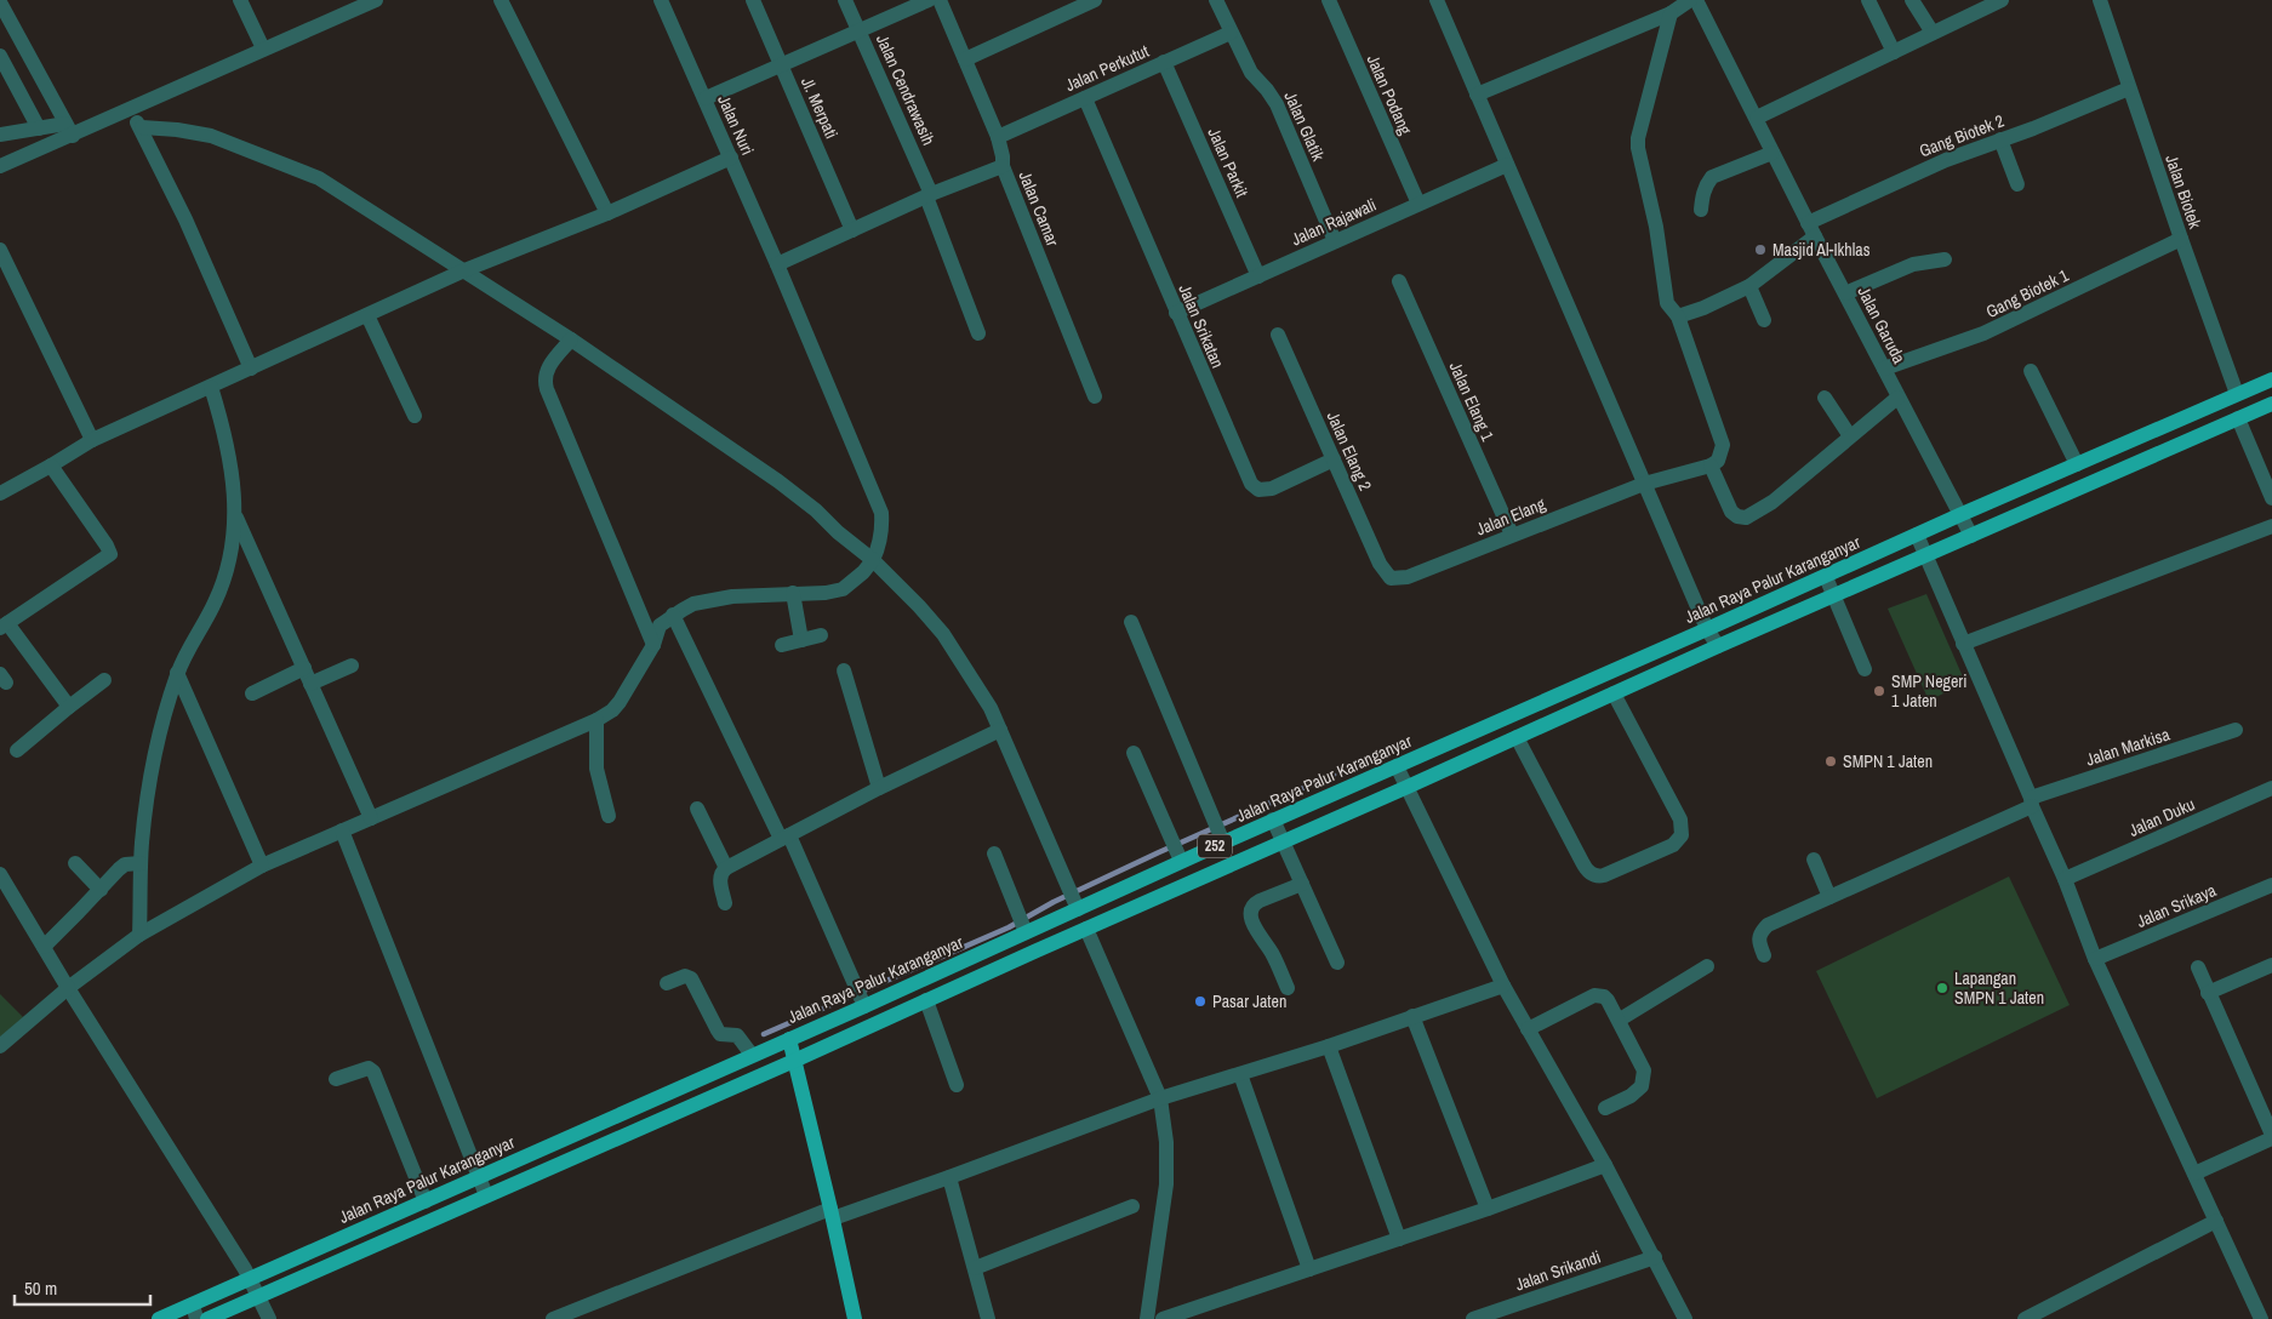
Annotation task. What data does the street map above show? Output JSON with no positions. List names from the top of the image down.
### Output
{
  "streets": {
    "main road": ["Jalan Raya Palur Karanganyar", "252"],
    "street": [
      "Jalan Perkutut",
      "Jalan Cendrawasih",
      "Jalan Podang",
      "Jl. Merpati",
      "Jalan Nuri",
      "Jalan Glatik",
      "Gang Biotek 2",
      "Jalan Parkit",
      "Jalan Biotek",
      "Jalan Camar",
      "Jalan Rajawali",
      "Gang Biotek 1",
      "Jalan Garuda",
      "Jalan Srikatan",
      "Jalan Elang 1",
      "Jalan Elang 2",
      "Jalan Elang",
      "Jalan Markisa",
      "Jalan Duku",
      "Jalan Srikaya",
      "Jalan Srikandi"
    ]
  },
  "crossings": [
    ["Jalan Perkutut", "Jalan Glatik"],
    ["Jalan Perkutut", "Jalan Parkit"],
    ["Jalan Perkutut", "Jalan Camar"],
    ["Jalan Perkutut", "Jalan Srikatan"],
    ["Jalan Podang", "Jalan Rajawali"],
    ["Jalan Glatik", "Jalan Rajawali"],
    ["Gang Biotek 2", "Jalan Biotek"],
    ["Gang Biotek 2", "Jalan Garuda"],
    ["Jalan Parkit", "Jalan Rajawali"],
    ["Jalan Biotek", "Gang Biotek 1"],
    ["Jalan Biotek", "Jalan Raya Palur Karanganyar"],
    ["Jalan Rajawali", "Jalan Srikatan"],
    ["Gang Biotek 1", "Jalan Garuda"],
    ["Jalan Garuda", "Jalan Raya Palur Karanganyar"],
    ["Jalan Garuda", "252"],
    ["Jalan Srikatan", "Jalan Elang 2"],
    ["Jalan Elang 1", "Jalan Elang"],
    ["Jalan Elang 2", "Jalan Elang"]
  ],
  "places": [
    "Masjid Al-Ikhlas",
    "SMP Negeri 1 Jaten",
    "SMPN 1 Jaten",
    "Lapangan SMPN 1 Jaten",
    "Pasar Jaten"
  ],
  "scale_bar": "50 m"
}
